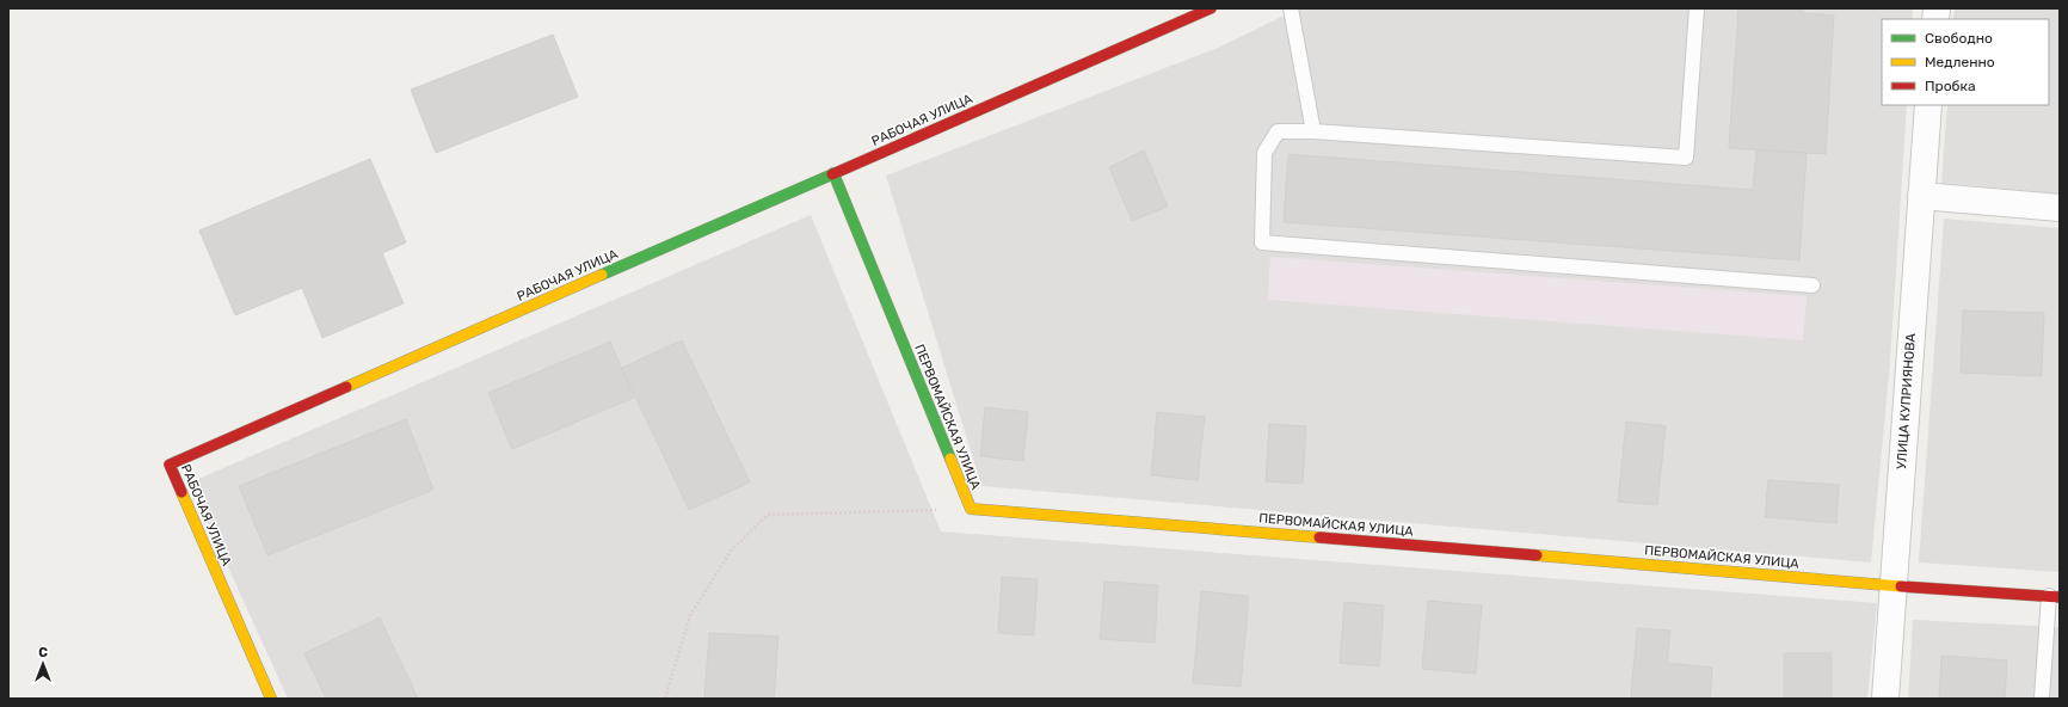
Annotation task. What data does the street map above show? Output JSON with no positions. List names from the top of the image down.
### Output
{
  "streets": {
    "street": ["РАБОЧАЯ УЛИЦА", "УЛИЦА КУПРИЯНОВА", "ПЕРВОМАЙСКАЯ УЛИЦА"]
  },
  "crossings": [
    ["РАБОЧАЯ УЛИЦА", "ПЕРВОМАЙСКАЯ УЛИЦА"],
    ["УЛИЦА КУПРИЯНОВА", "ПЕРВОМАЙСКАЯ УЛИЦА"]
  ],
  "legend": ["Свободно", "Медленно", "Пробка"],
  "north": "top"
}
